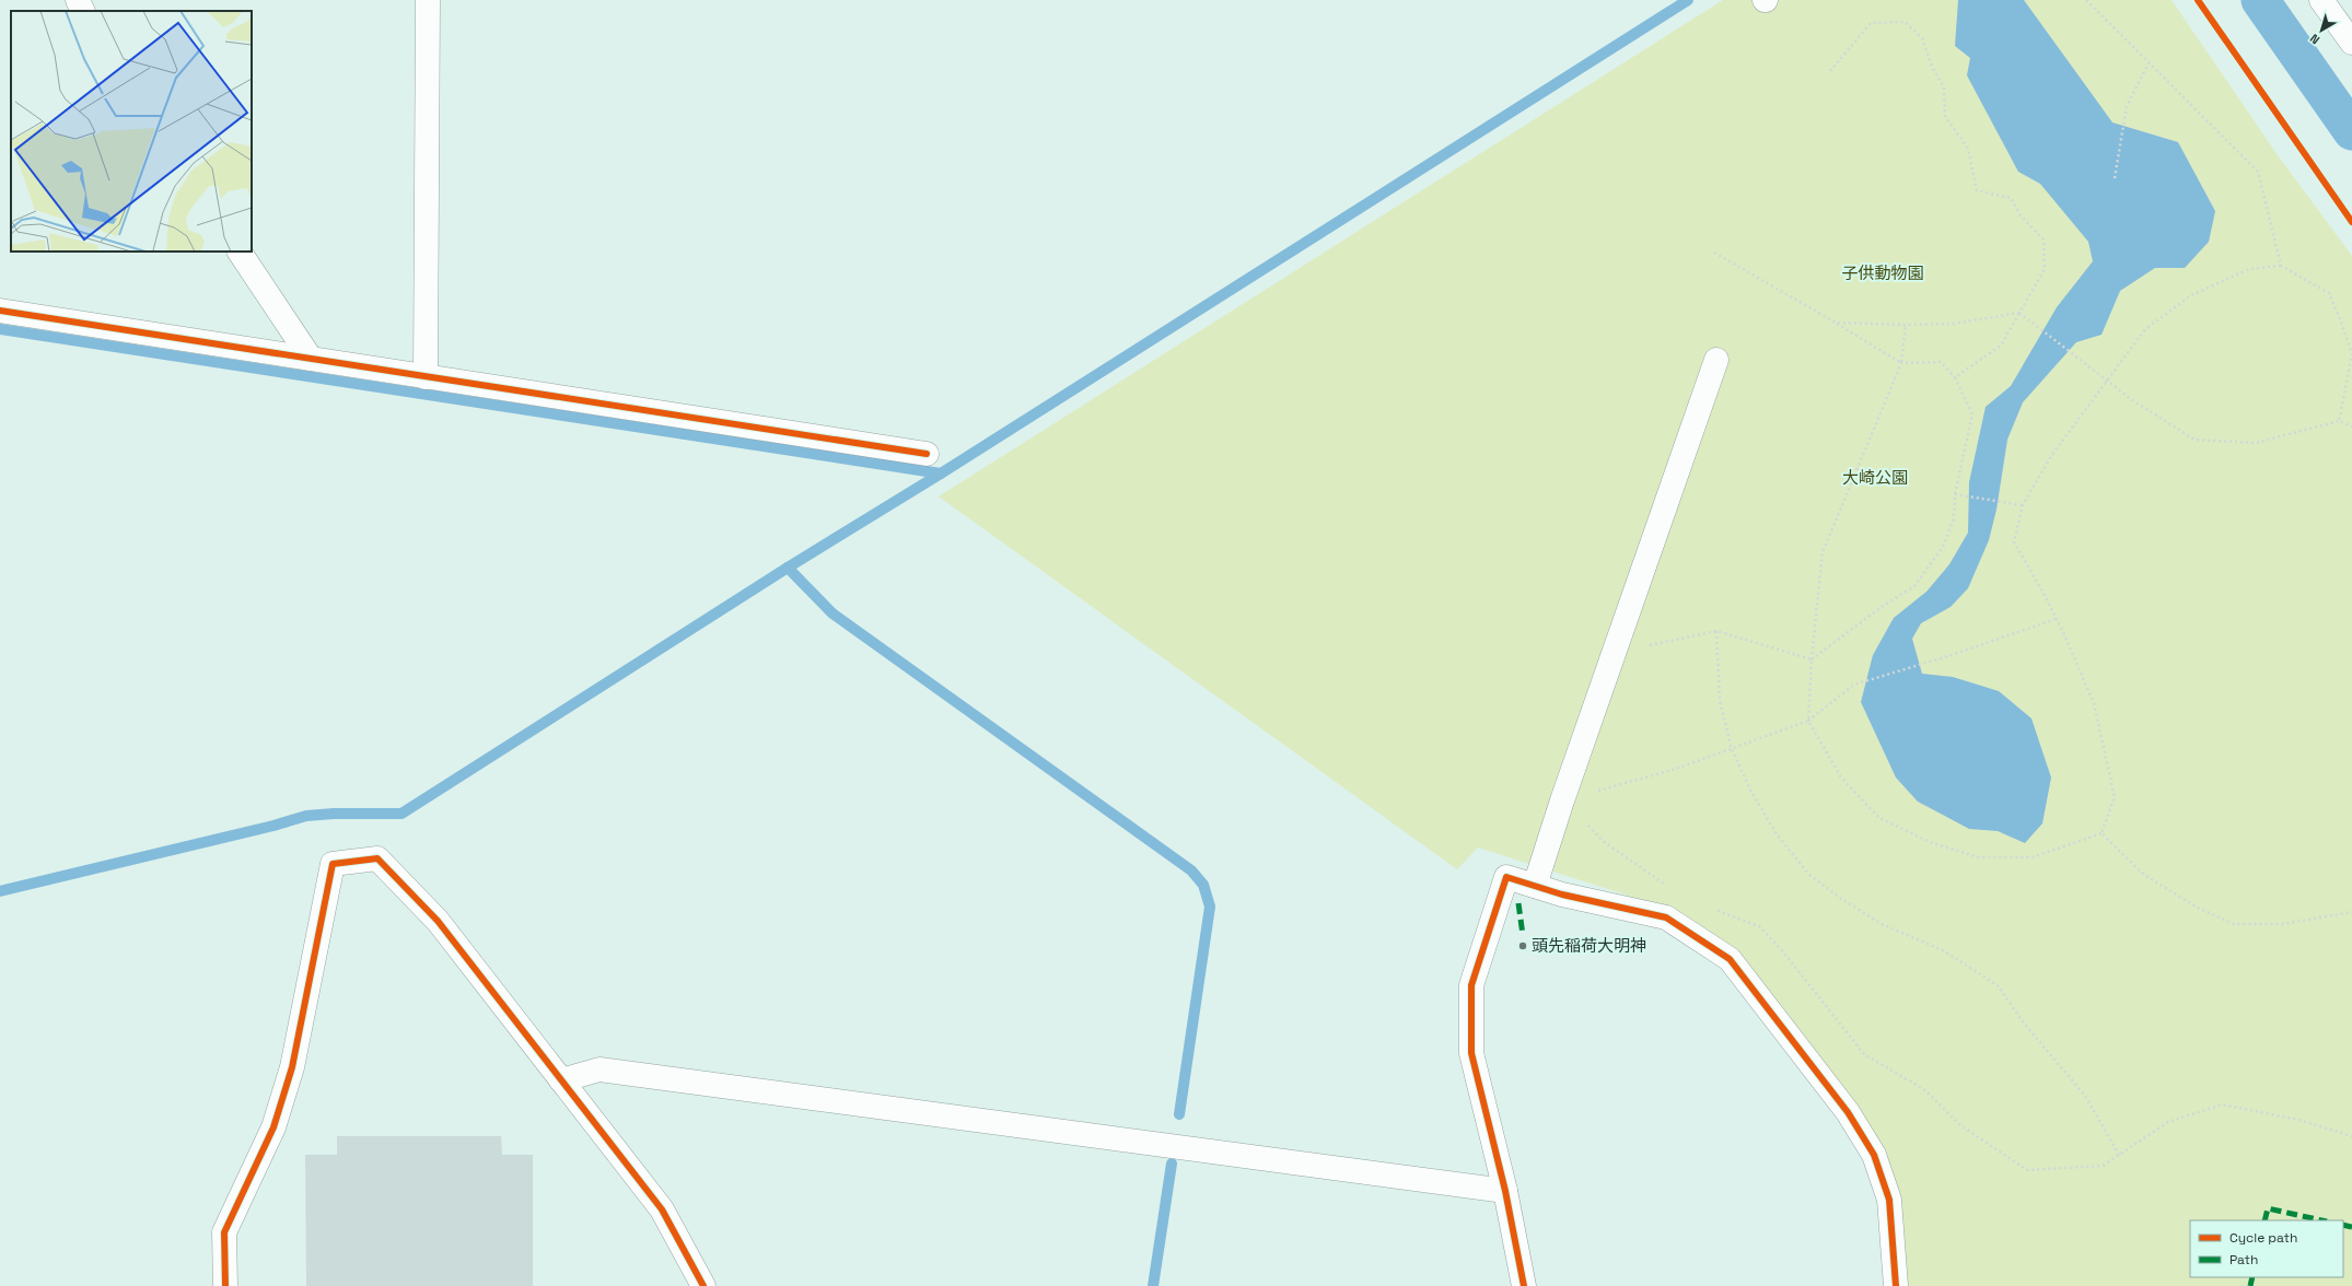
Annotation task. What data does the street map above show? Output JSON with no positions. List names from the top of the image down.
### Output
{
  "parks": ["子供動物園", "大崎公園"],
  "places": ["頭先稲荷大明神"],
  "legend": ["Cycle path", "Path"],
  "north": "bottom left"
}
